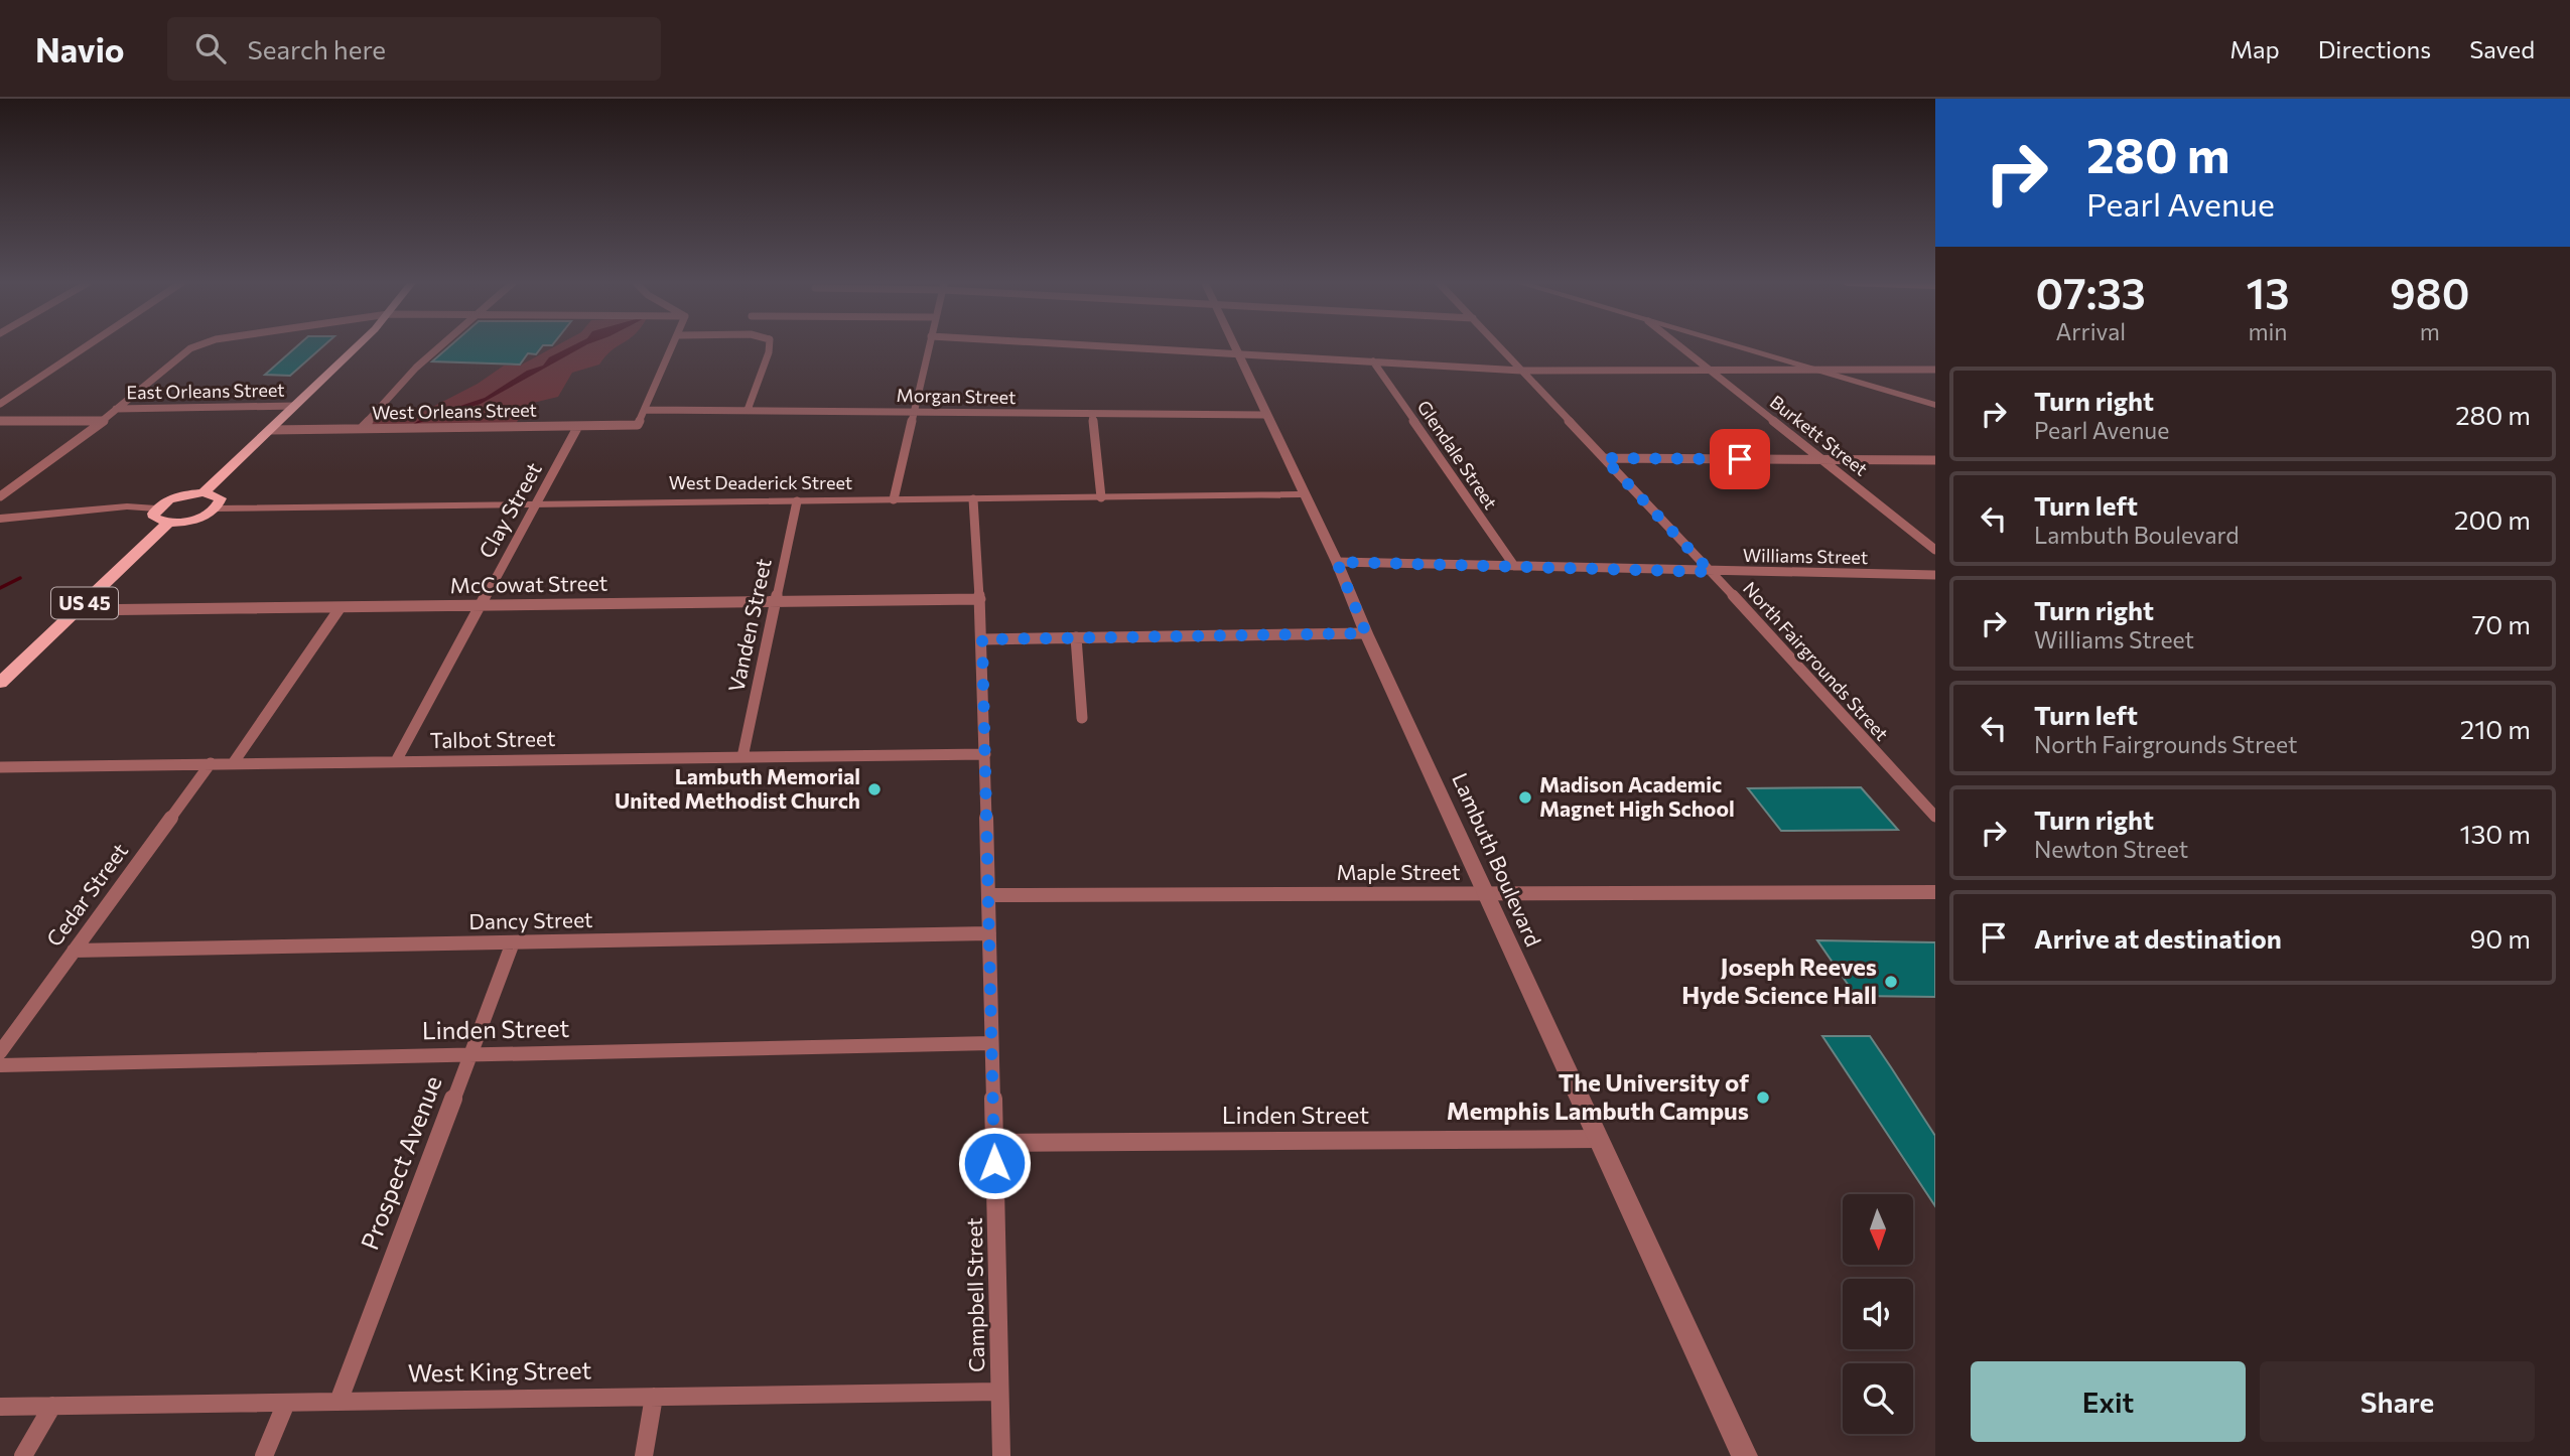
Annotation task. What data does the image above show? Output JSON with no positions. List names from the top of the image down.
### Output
{
  "streets": {
    "main road": ["US 45"],
    "street": [
      "East Orleans Street",
      "Morgan Street",
      "West Orleans Street",
      "Burkett Street",
      "Glendale Street",
      "West Deaderick Street",
      "Clay Street",
      "Williams Street",
      "McCowat Street",
      "Vanden Street",
      "North Fairgrounds Street",
      "Talbot Street",
      "Lambuth Boulevard",
      "Maple Street",
      "Cedar Street",
      "Dancy Street",
      "Linden Street",
      "Prospect Avenue",
      "Campbell Street",
      "West King Street"
    ]
  },
  "crossings": [
    ["Morgan Street", "West Orleans Street"],
    ["Morgan Street", "Lambuth Boulevard"],
    ["West Orleans Street", "Clay Street"],
    ["Glendale Street", "Williams Street"],
    ["West Deaderick Street", "Clay Street"],
    ["West Deaderick Street", "Vanden Street"],
    ["West Deaderick Street", "Lambuth Boulevard"],
    ["West Deaderick Street", "Campbell Street"],
    ["Clay Street", "McCowat Street"],
    ["Clay Street", "Talbot Street"],
    ["Williams Street", "North Fairgrounds Street"],
    ["Williams Street", "Lambuth Boulevard"],
    ["McCowat Street", "US 45"],
    ["McCowat Street", "Vanden Street"],
    ["McCowat Street", "Campbell Street"],
    ["Vanden Street", "Talbot Street"],
    ["Talbot Street", "Cedar Street"],
    ["Talbot Street", "Campbell Street"],
    ["Lambuth Boulevard", "Maple Street"],
    ["Lambuth Boulevard", "Linden Street"],
    ["Maple Street", "Campbell Street"],
    ["Cedar Street", "Dancy Street"],
    ["Dancy Street", "Prospect Avenue"],
    ["Dancy Street", "Campbell Street"],
    ["Linden Street", "Prospect Avenue"],
    ["Linden Street", "Campbell Street"],
    ["Prospect Avenue", "West King Street"],
    ["Campbell Street", "West King Street"]
  ],
  "places": [
    "Lambuth Memorial United Methodist Church",
    "Madison Academic Magnet High School",
    "Joseph Reeves Hyde Science Hall",
    "The University of Memphis Lambuth Campus"
  ],
  "north": "bottom",
  "page": {
    "header": "Navio",
    "search": "Search here",
    "nav": ["Map", "Directions", "Saved"],
    "turn": ["280 m", "Pearl Avenue"],
    "eta": [
      "07:33",
      "Arrival",
      "13",
      "min",
      "980",
      "m"
    ],
    "list": [
      {
        "name": "Turn right",
        "note": "Pearl Avenue",
        "value": "280 m"
      },
      {
        "name": "Turn left",
        "note": "Lambuth Boulevard",
        "value": "200 m"
      },
      {
        "name": "Turn right",
        "note": "Williams Street",
        "value": "70 m"
      },
      {
        "name": "Turn left",
        "note": "North Fairgrounds Street",
        "value": "210 m"
      },
      {
        "name": "Turn right",
        "note": "Newton Street",
        "value": "130 m"
      },
      {
        "name": "Arrive at destination",
        "value": "90 m"
      }
    ],
    "buttons": ["Exit", "Share"]
  }
}
